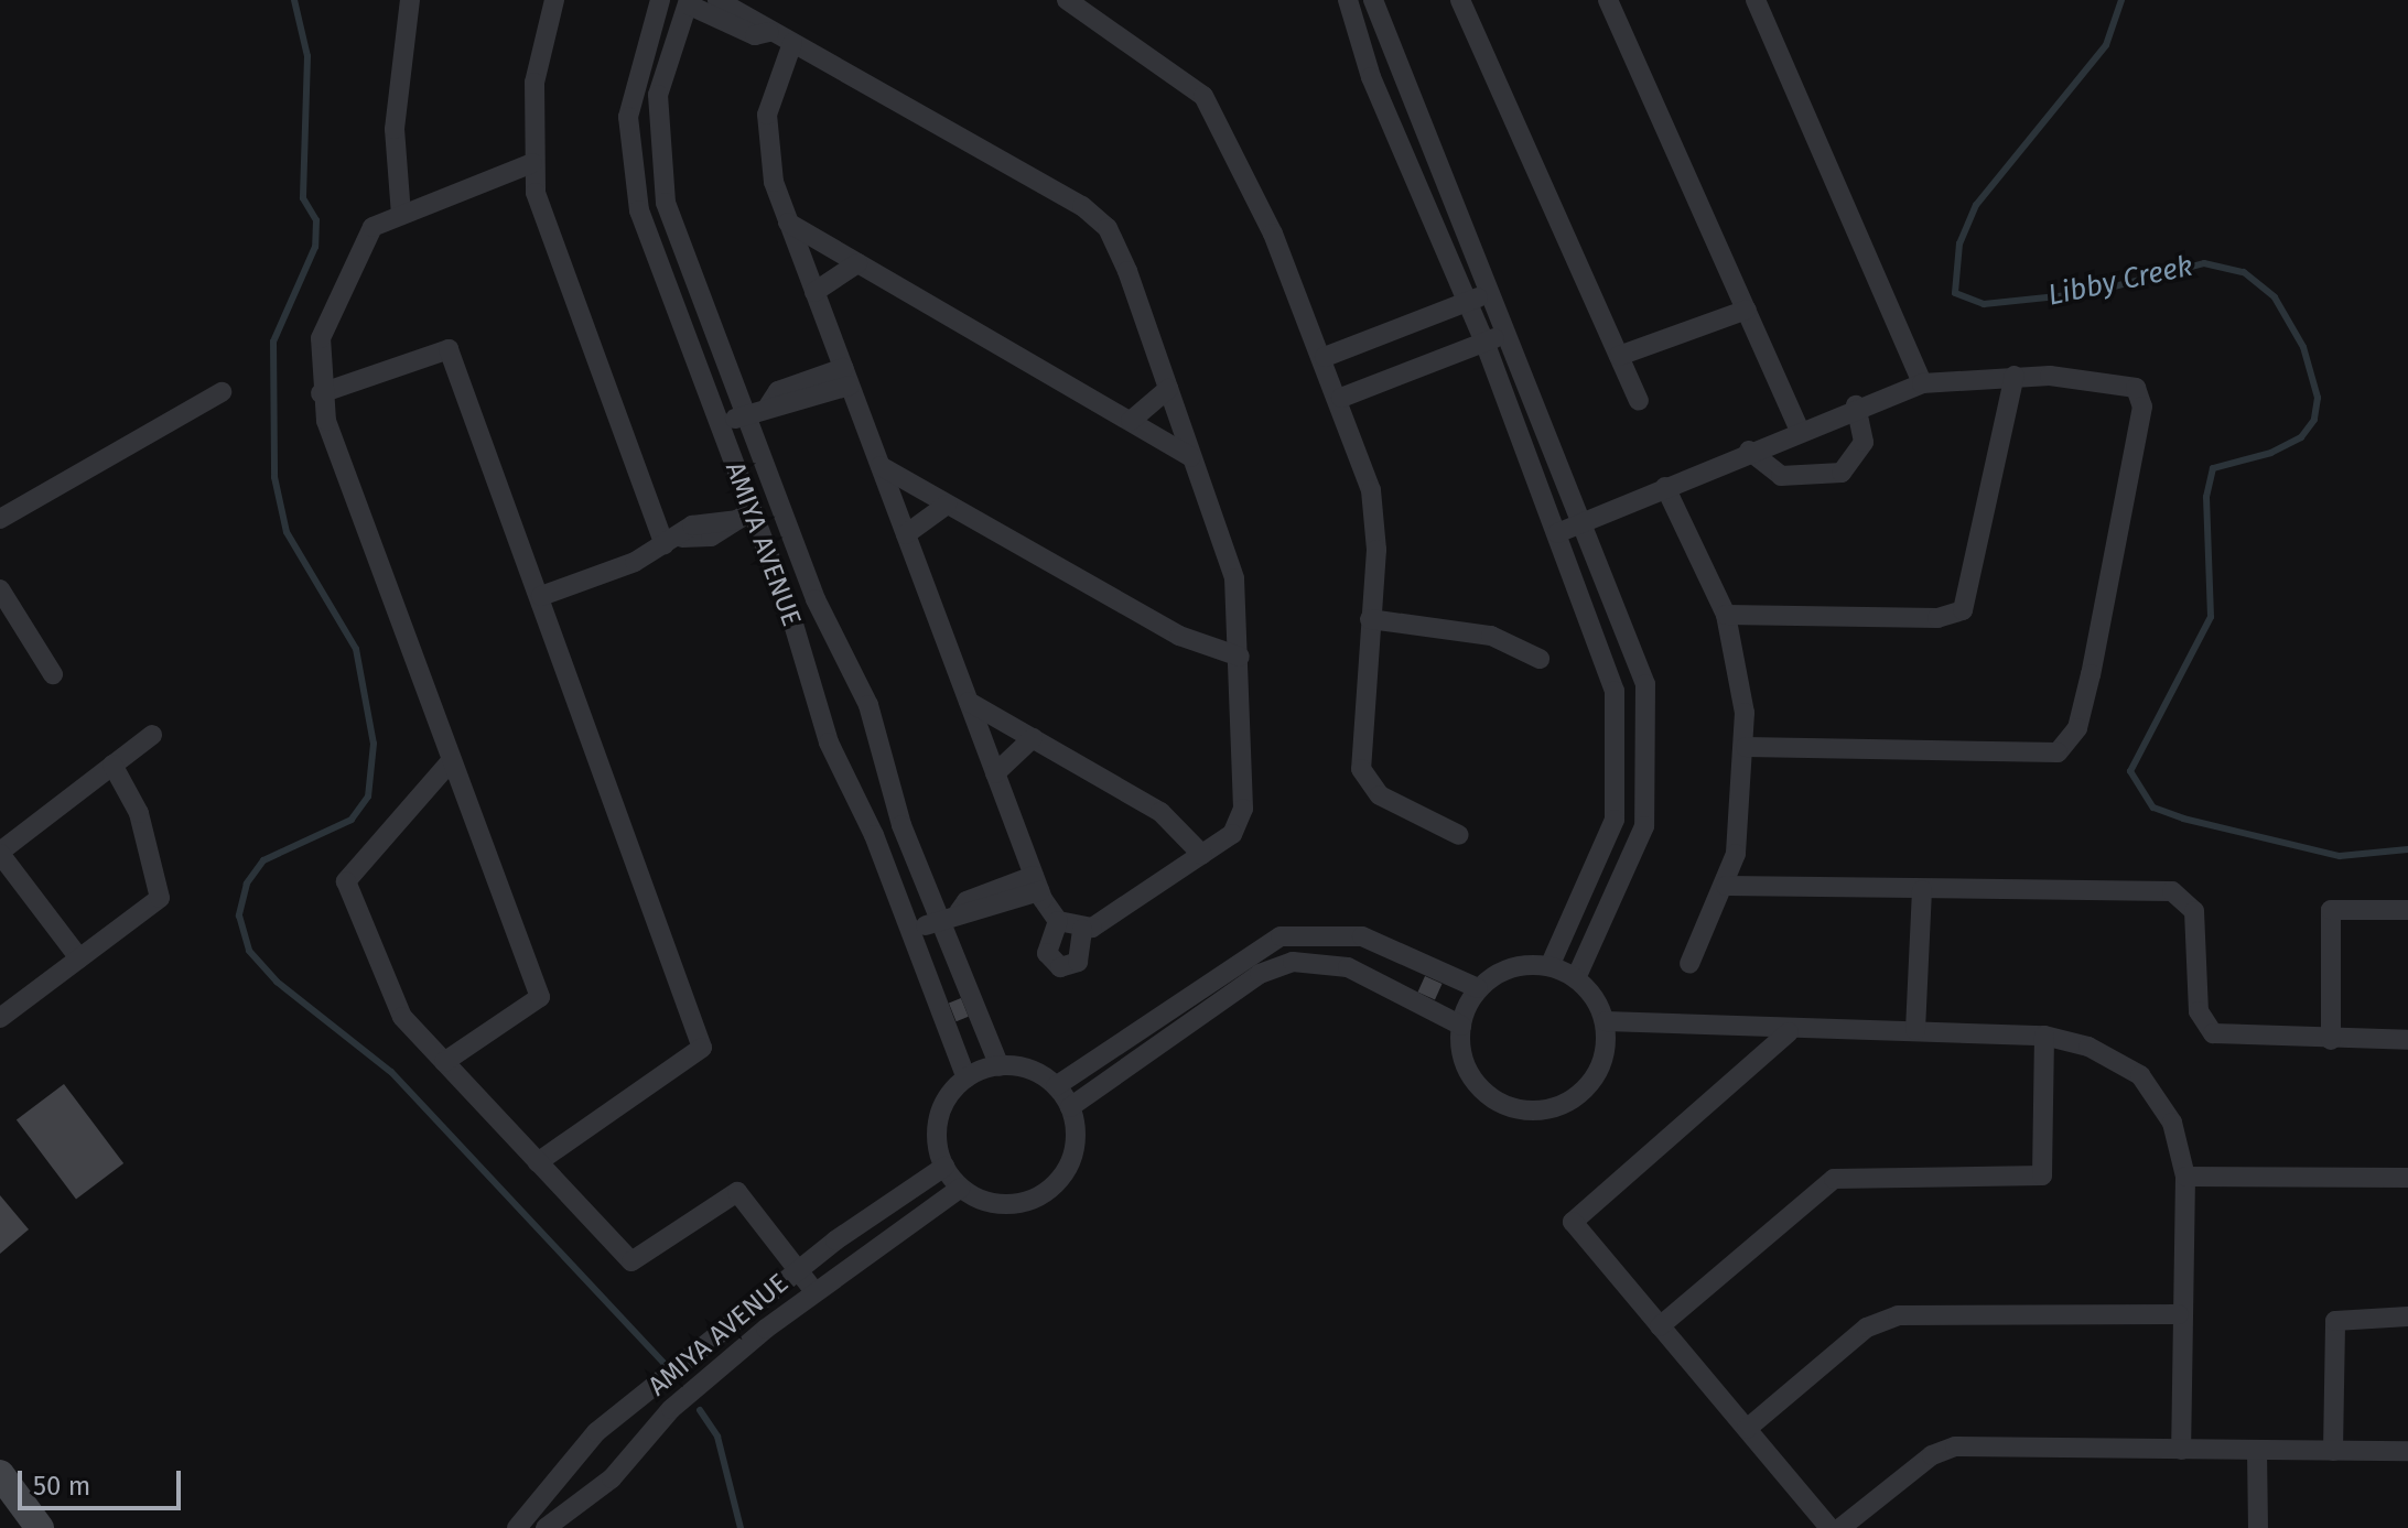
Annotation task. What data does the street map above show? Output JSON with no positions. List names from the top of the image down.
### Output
{
  "streets": {
    "street": ["AMIYA AVENUE"]
  },
  "water": ["Libby Creek"],
  "scale_bar": "50 m"
}
